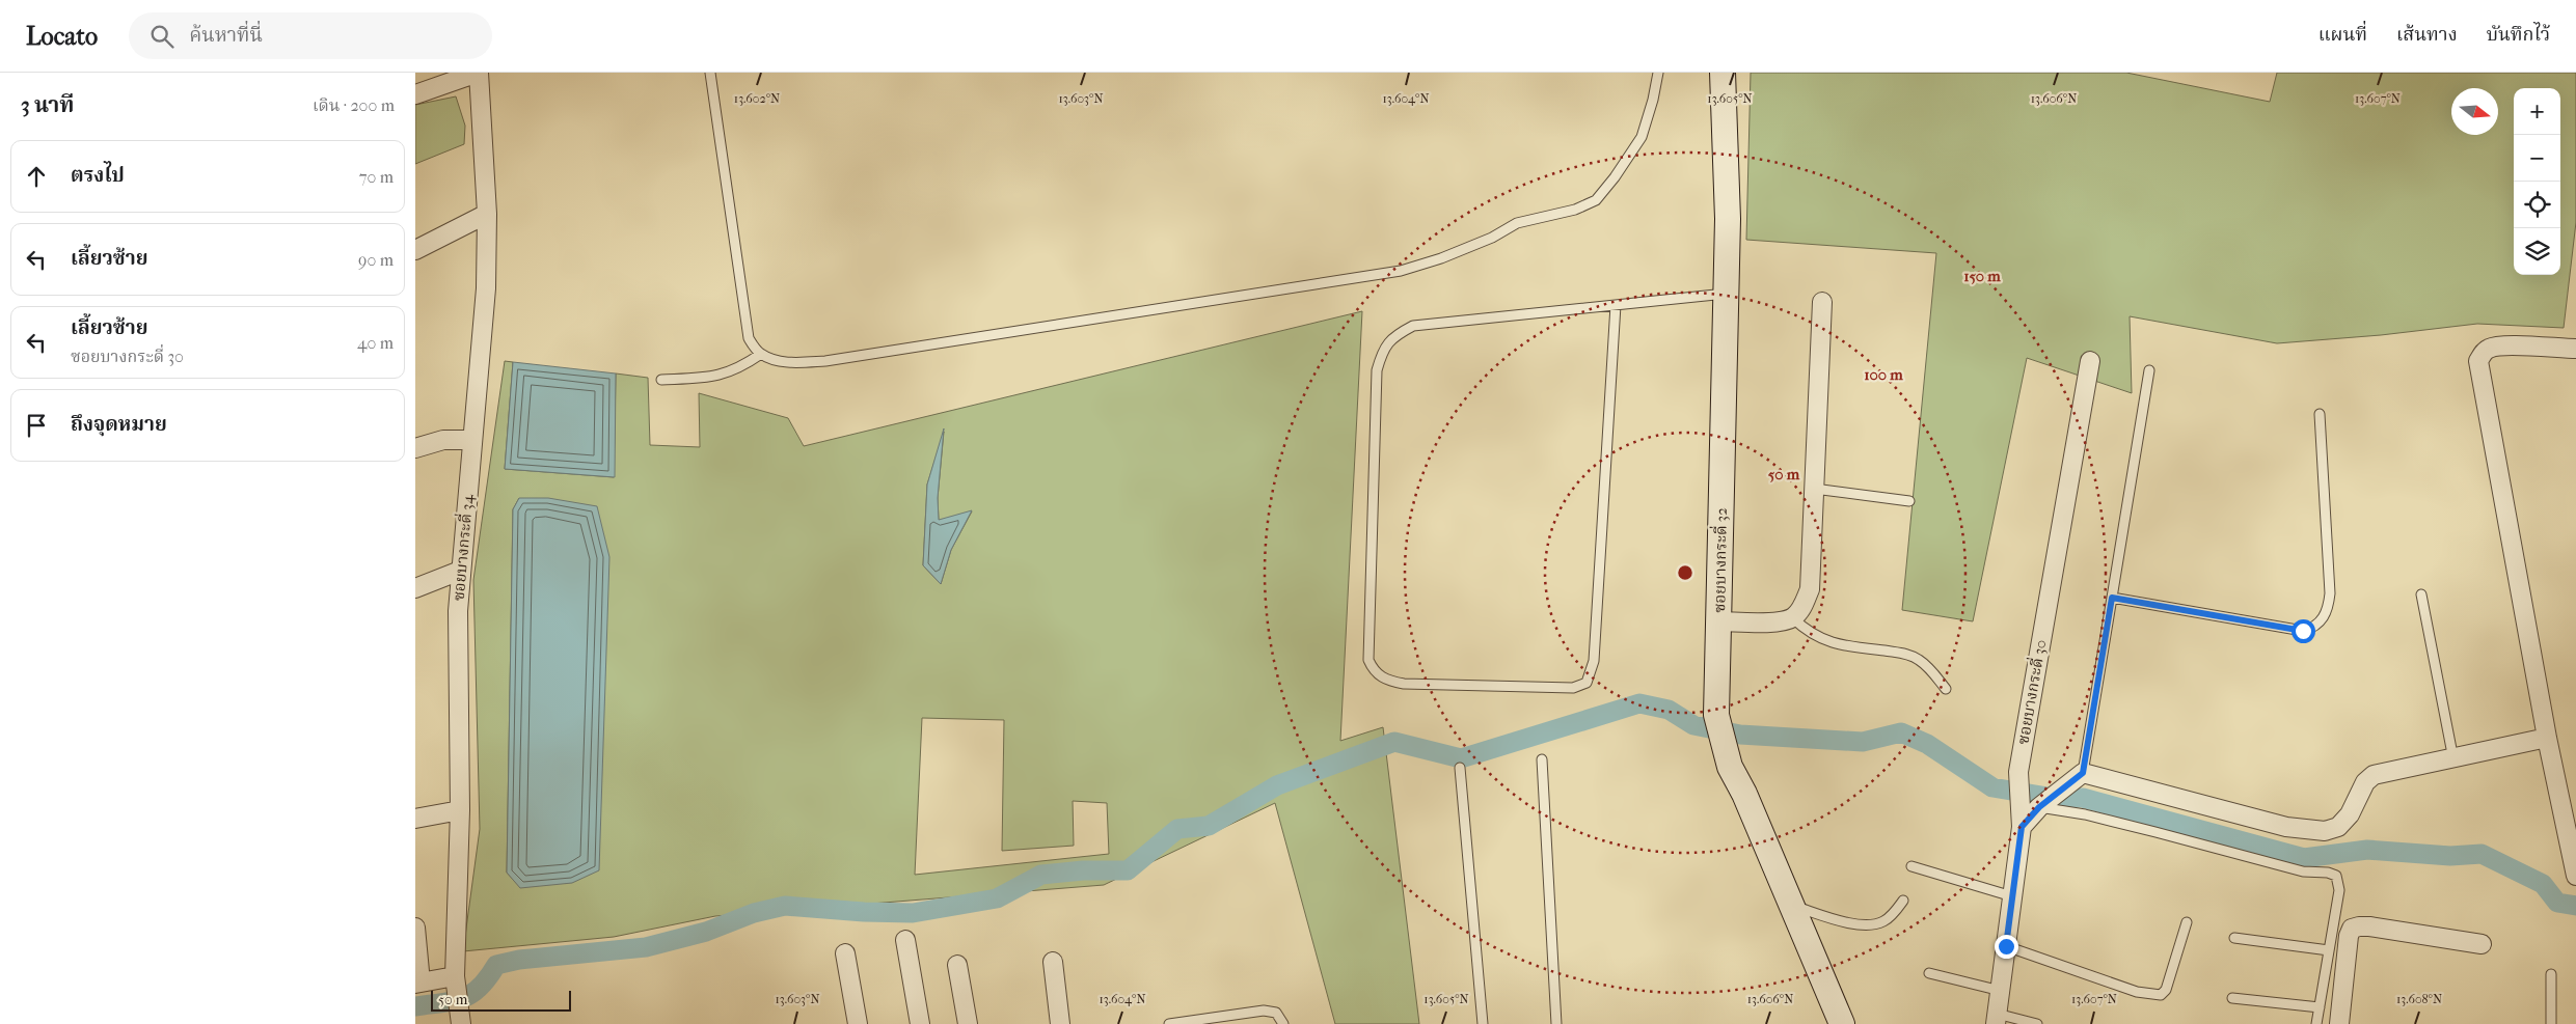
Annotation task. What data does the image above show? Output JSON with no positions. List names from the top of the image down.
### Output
{
  "streets": {
    "street": ["ซอยบางกระดี่ 34", "ซอยบางกระดี่ 32", "ซอยบางกระดี่ 30"]
  },
  "scale_bar": "50 m",
  "north": "right",
  "page": {
    "header": "Locato",
    "search": "ค้นหาที่นี่",
    "nav": ["แผนที่", "เส้นทาง", "บันทึกไว้"],
    "heading": ["3 นาที", "เดิน · 200 m"],
    "map_buttons": ["+", "−"],
    "list": [
      ["ตรงไป", "70 m"],
      ["เลี้ยวซ้าย", "90 m"],
      ["เลี้ยวซ้าย", "ซอยบางกระดี่ 30", "40 m"],
      "ถึงจุดหมาย"
    ],
    "scale": "50 m"
  },
  "coordinates": [
    "13.602°N",
    "13.603°N",
    "13.604°N",
    "13.605°N",
    "13.606°N",
    "13.607°N",
    "13.608°N"
  ],
  "rings": ["150 m", "100 m", "50 m"]
}
